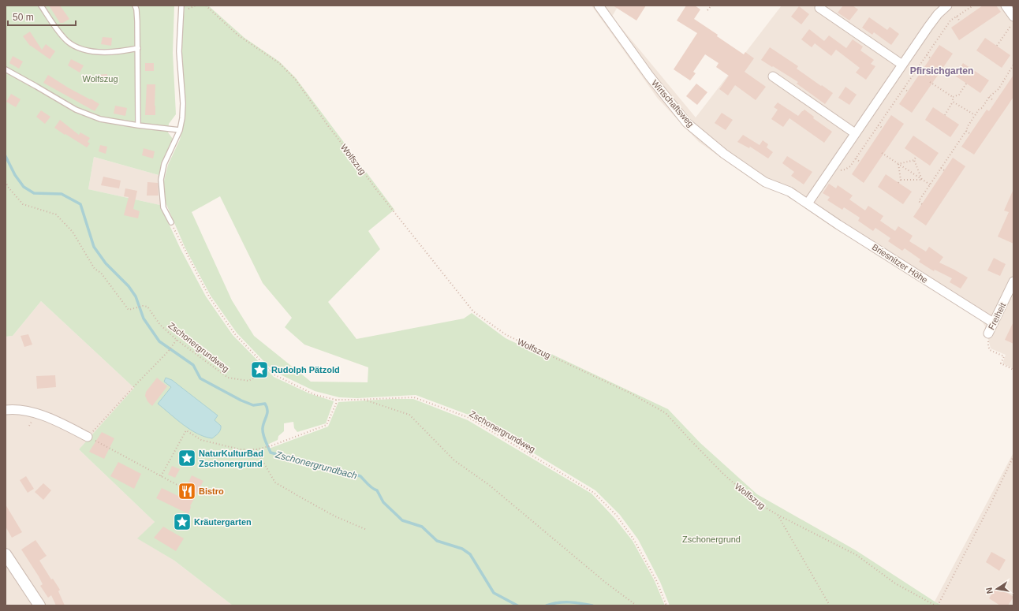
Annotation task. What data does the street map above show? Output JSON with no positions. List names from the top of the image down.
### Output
{
  "streets": {
    "street": ["Wirtschaftsweg", "Briesnitzer Höhe", "Freiheit"],
    "path": ["Wolfszug", "Zschonergrundweg"]
  },
  "crossings": [
    ["Wirtschaftsweg", "Briesnitzer Höhe"],
    ["Briesnitzer Höhe", "Freiheit"]
  ],
  "districts": ["Pfirsichgarten"],
  "water": ["Zschonergrundbach"],
  "parks": ["Wolfszug", "Zschonergrund"],
  "places": {
    "place": ["Rudolph Pätzold", "NaturKulturBad Zschonergrund", "Kräutergarten"],
    "restaurant": ["Bistro"]
  },
  "scale_bar": "50 m",
  "north": "left"
}
